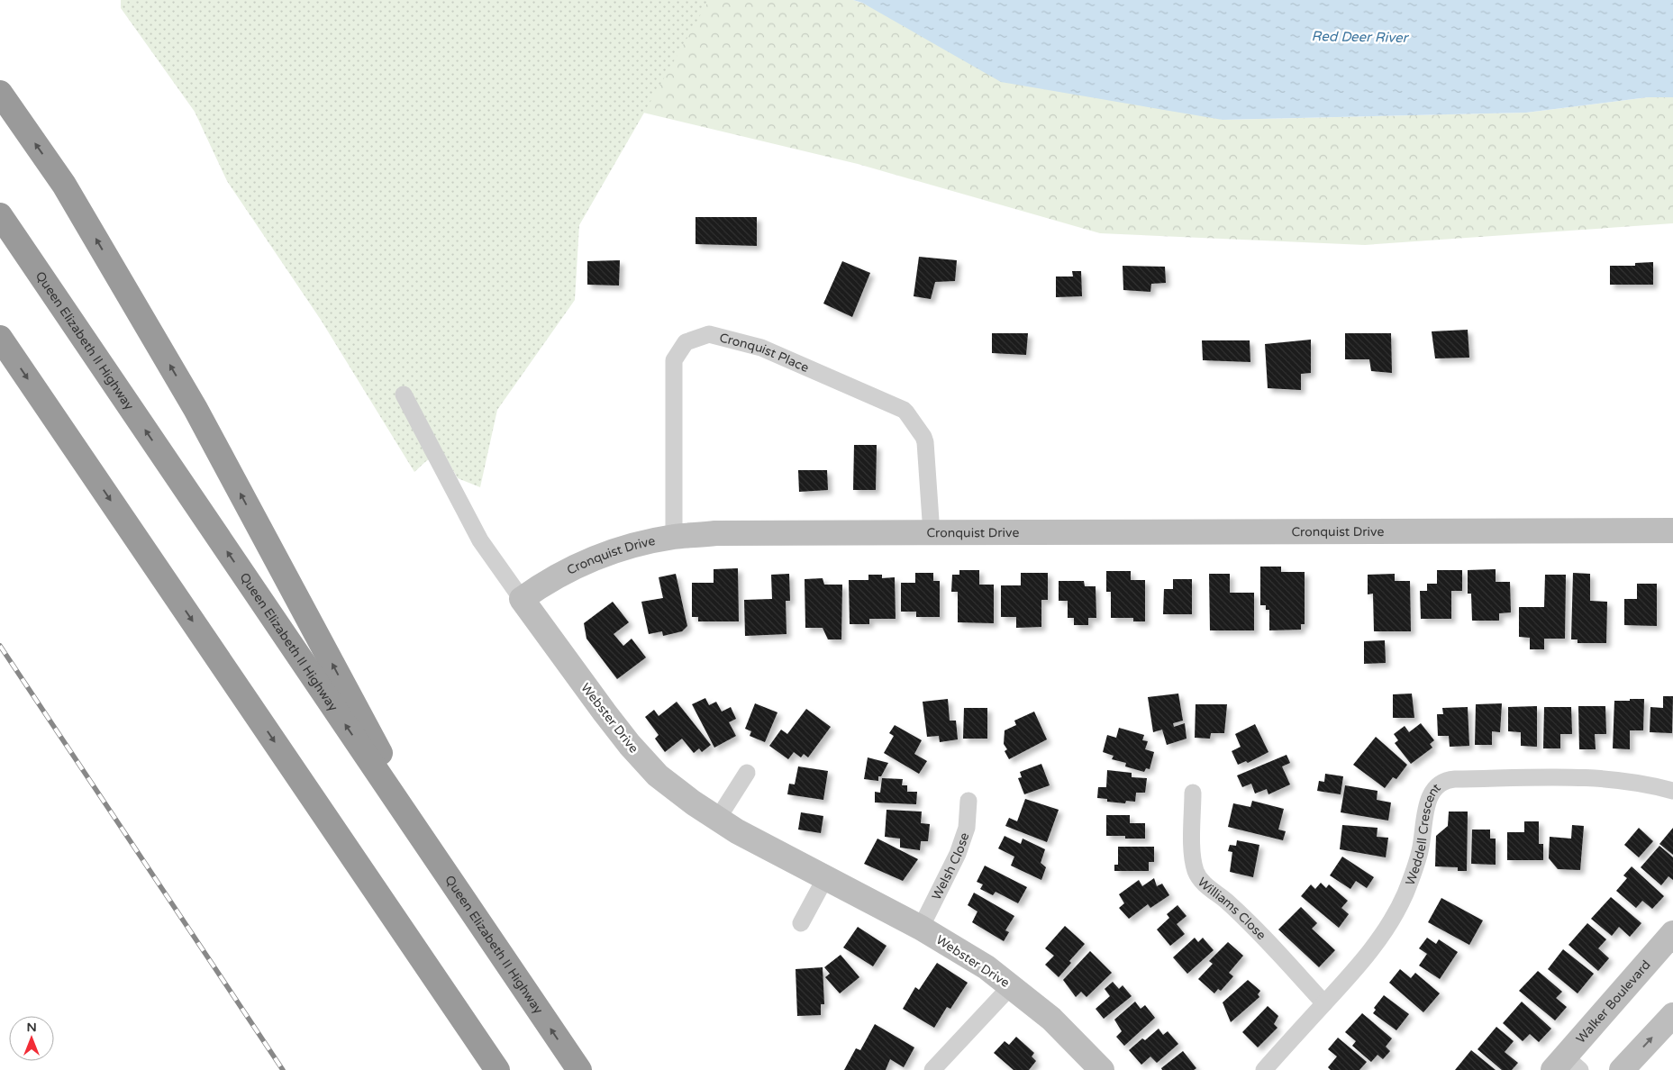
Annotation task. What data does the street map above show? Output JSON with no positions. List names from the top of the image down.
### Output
{
  "streets": {
    "highway": ["Queen Elizabeth II Highway"],
    "street": [
      "Cronquist Place",
      "Cronquist Drive",
      "Webster Drive",
      "Weddell Crescent",
      "Welsh Close",
      "Williams Close",
      "Walker Boulevard"
    ]
  },
  "crossings": [
    ["Cronquist Place", "Cronquist Drive"],
    ["Cronquist Drive", "Webster Drive"],
    ["Webster Drive", "Welsh Close"],
    ["Weddell Crescent", "Williams Close"]
  ],
  "water": ["Red Deer River"],
  "north": "top"
}
